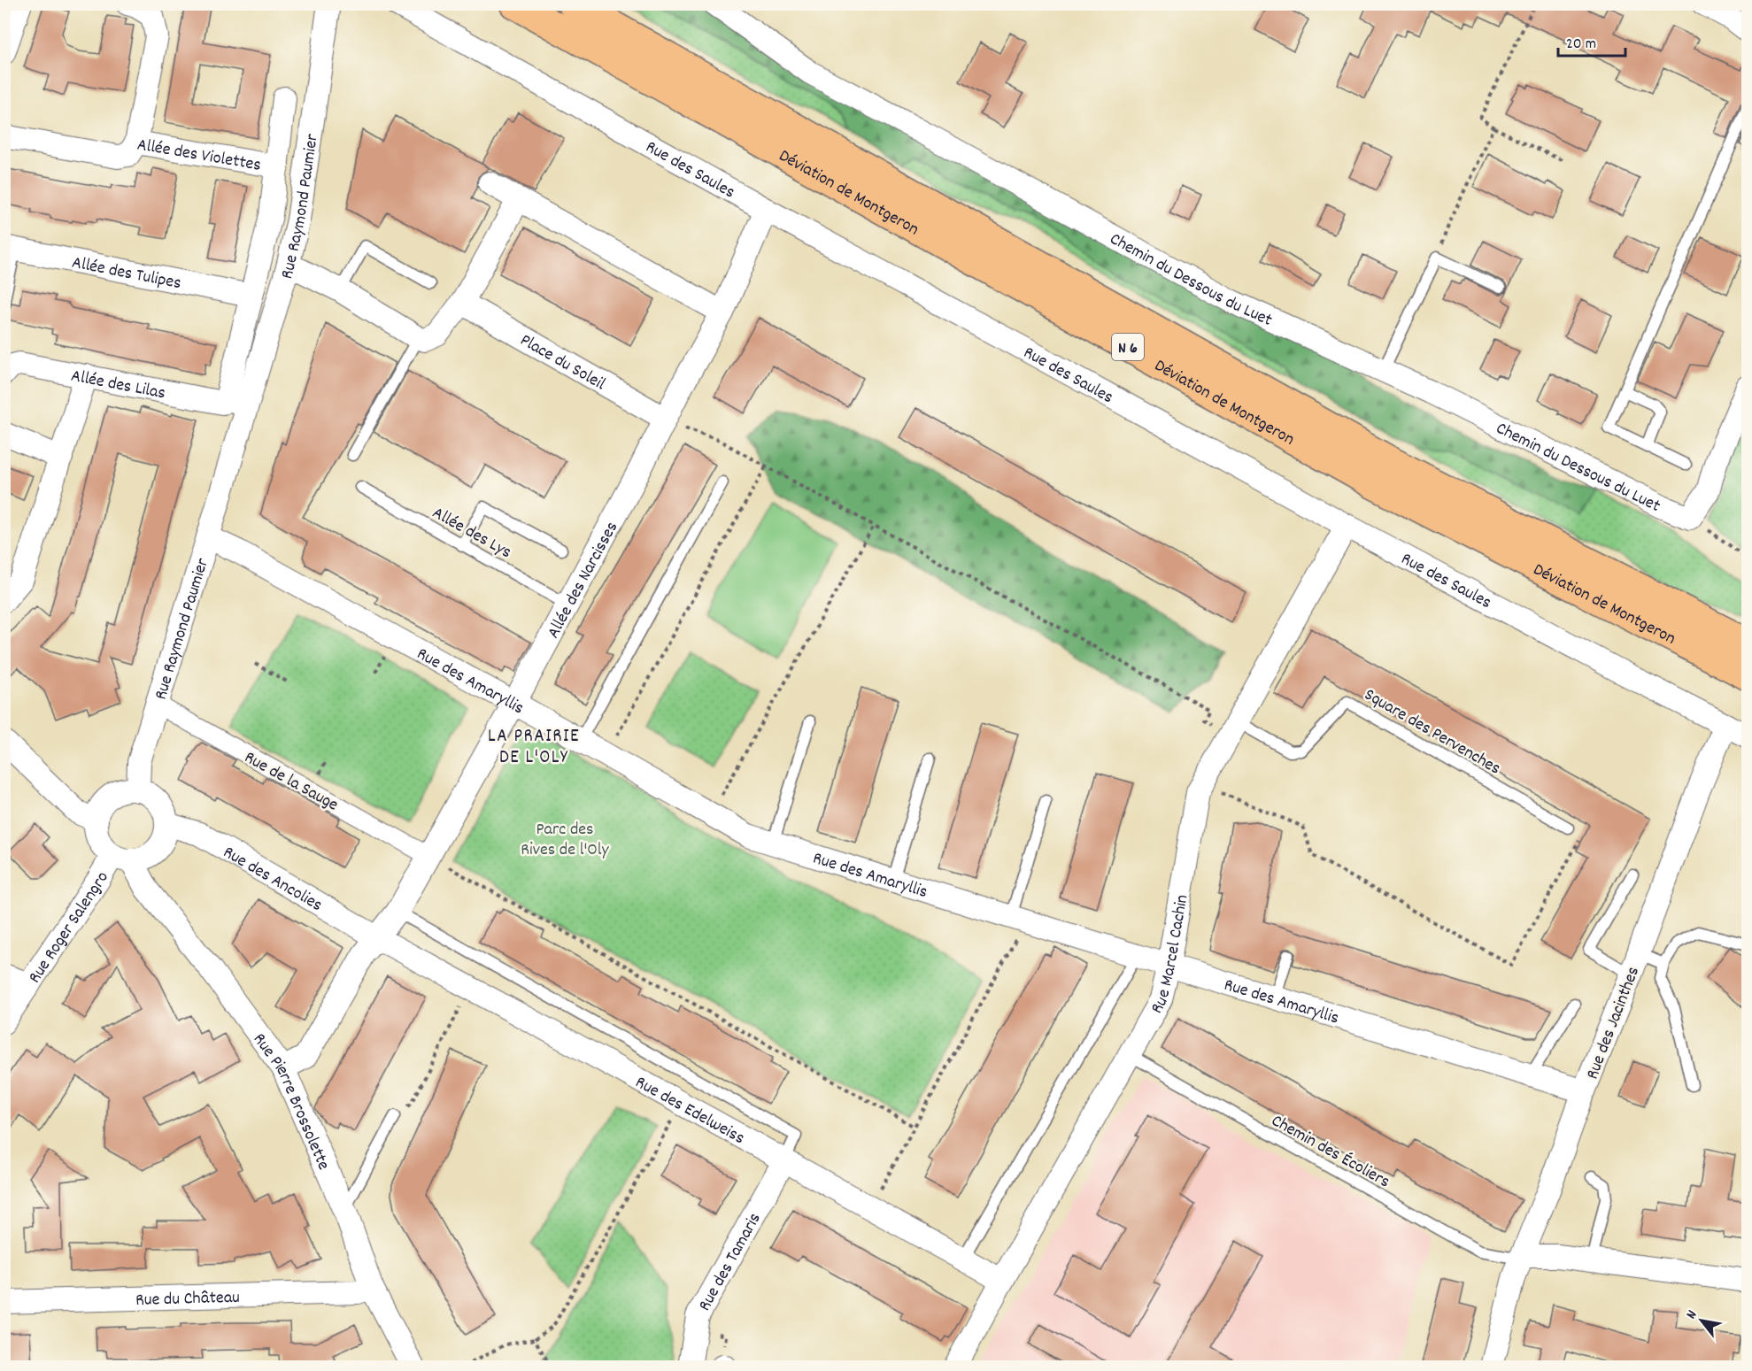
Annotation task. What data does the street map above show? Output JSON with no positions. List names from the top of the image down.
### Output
{
  "streets": {
    "main road": ["Déviation de Montgeron", "N 6"],
    "street": [
      "Allée des Violettes",
      "Rue des Saules",
      "Rue Raymond Paumier",
      "Allée des Tulipes",
      "Chemin du Dessous du Luet",
      "Place du Soleil",
      "Allée des Lilas",
      "Allée des Narcisses",
      "Rue des Amaryllis",
      "Rue de la Sauge",
      "Rue des Ancolies",
      "Rue Roger Salengro",
      "Rue Marcel Cachin",
      "Rue des Jacinthes",
      "Rue Pierre Brossolette",
      "Rue des Edelweiss",
      "Rue des Tamaris",
      "Rue du Château"
    ],
    "lane": ["Allée des Lys", "Square des Pervenches", "Chemin des Écoliers"]
  },
  "crossings": [
    ["Allée des Violettes", "Rue Raymond Paumier"],
    ["Rue des Saules", "Allée des Narcisses"],
    ["Rue des Saules", "Rue Marcel Cachin"],
    ["Rue des Saules", "Rue des Jacinthes"],
    ["Rue Raymond Paumier", "Allée des Tulipes"],
    ["Rue Raymond Paumier", "Allée des Lilas"],
    ["Rue Raymond Paumier", "Rue des Amaryllis"],
    ["Rue Raymond Paumier", "Rue de la Sauge"],
    ["Rue Raymond Paumier", "Rue des Ancolies"],
    ["Rue Raymond Paumier", "Rue Roger Salengro"],
    ["Rue Raymond Paumier", "Rue Pierre Brossolette"],
    ["Place du Soleil", "Allée des Narcisses"],
    ["Allée des Lys", "Allée des Narcisses"],
    ["Allée des Narcisses", "Rue des Amaryllis"],
    ["Allée des Narcisses", "Rue de la Sauge"],
    ["Allée des Narcisses", "Rue des Ancolies"],
    ["Allée des Narcisses", "Rue Pierre Brossolette"],
    ["Allée des Narcisses", "Rue des Edelweiss"],
    ["Rue des Amaryllis", "Rue Marcel Cachin"],
    ["Rue des Amaryllis", "Rue des Jacinthes"],
    ["Square des Pervenches", "Rue Marcel Cachin"],
    ["Rue des Ancolies", "Rue Roger Salengro"],
    ["Rue des Ancolies", "Rue Pierre Brossolette"],
    ["Rue des Ancolies", "Rue des Edelweiss"],
    ["Rue Roger Salengro", "Rue Pierre Brossolette"],
    ["Rue Marcel Cachin", "Rue des Edelweiss"],
    ["Rue Marcel Cachin", "Chemin des Écoliers"],
    ["Rue des Jacinthes", "Chemin des Écoliers"],
    ["Rue Pierre Brossolette", "Rue du Château"],
    ["Rue des Edelweiss", "Rue des Tamaris"]
  ],
  "districts": ["LA PRAIRIE DE L'OLY"],
  "parks": ["Parc des Rives de l'Oly"],
  "scale_bar": "20 m",
  "north": "top left"
}
